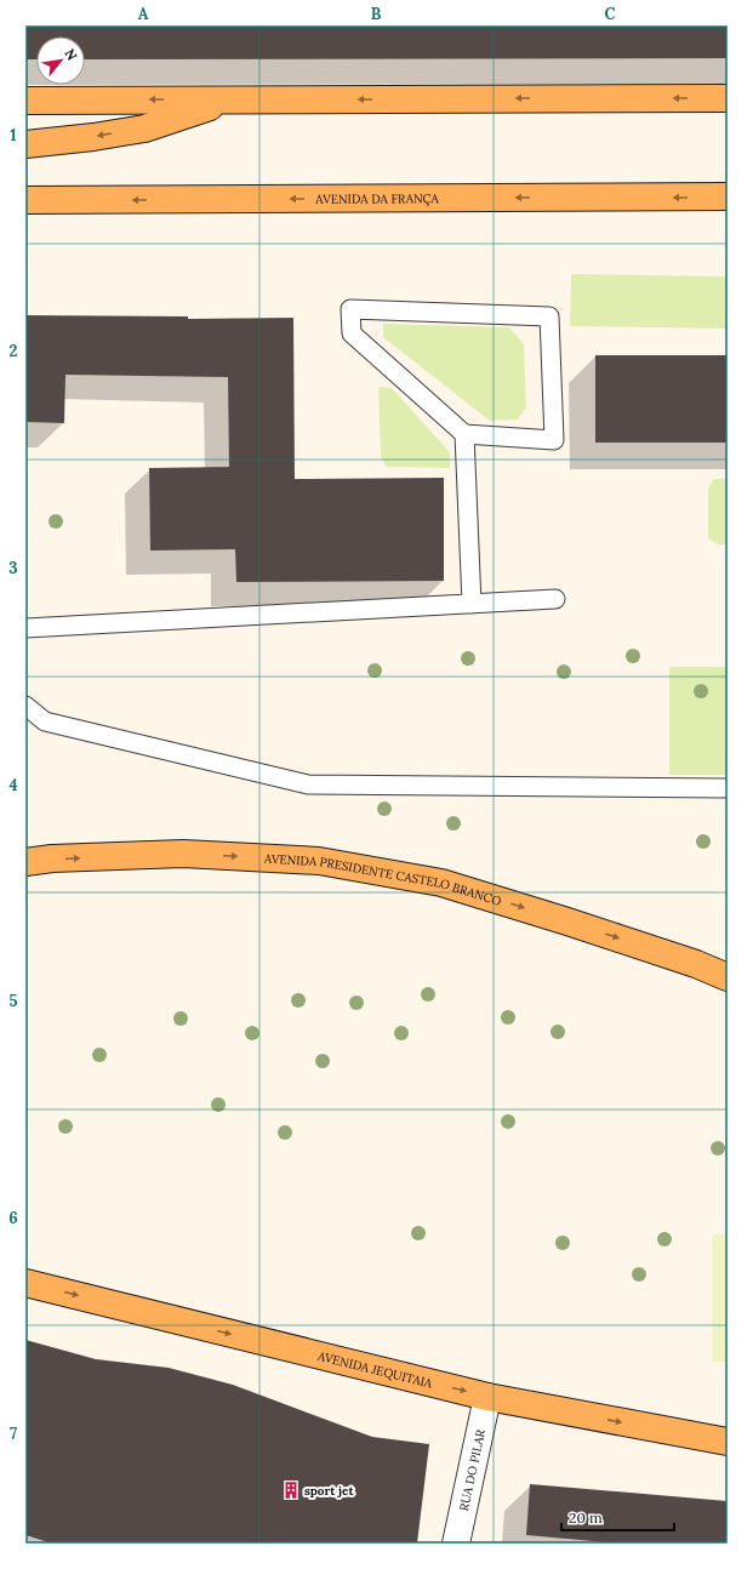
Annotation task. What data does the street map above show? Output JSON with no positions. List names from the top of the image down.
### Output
{
  "streets": {
    "main road": ["AVENIDA DA FRANÇA", "AVENIDA PRESIDENTE CASTELO BRANCO", "AVENIDA JEQUITAIA"],
    "street": ["RUA DO PILAR"]
  },
  "crossings": [
    ["AVENIDA JEQUITAIA", "RUA DO PILAR"]
  ],
  "one_way": ["AVENIDA PRESIDENTE CASTELO BRANCO", "AVENIDA JEQUITAIA"],
  "places": {
    "building": ["sport jet"]
  },
  "scale_bar": "20 m",
  "north": "top right",
  "grid": {
    "columns": ["A", "B", "C"],
    "rows": [
      "1",
      "2",
      "3",
      "4",
      "5",
      "6",
      "7"
    ]
  }
}
